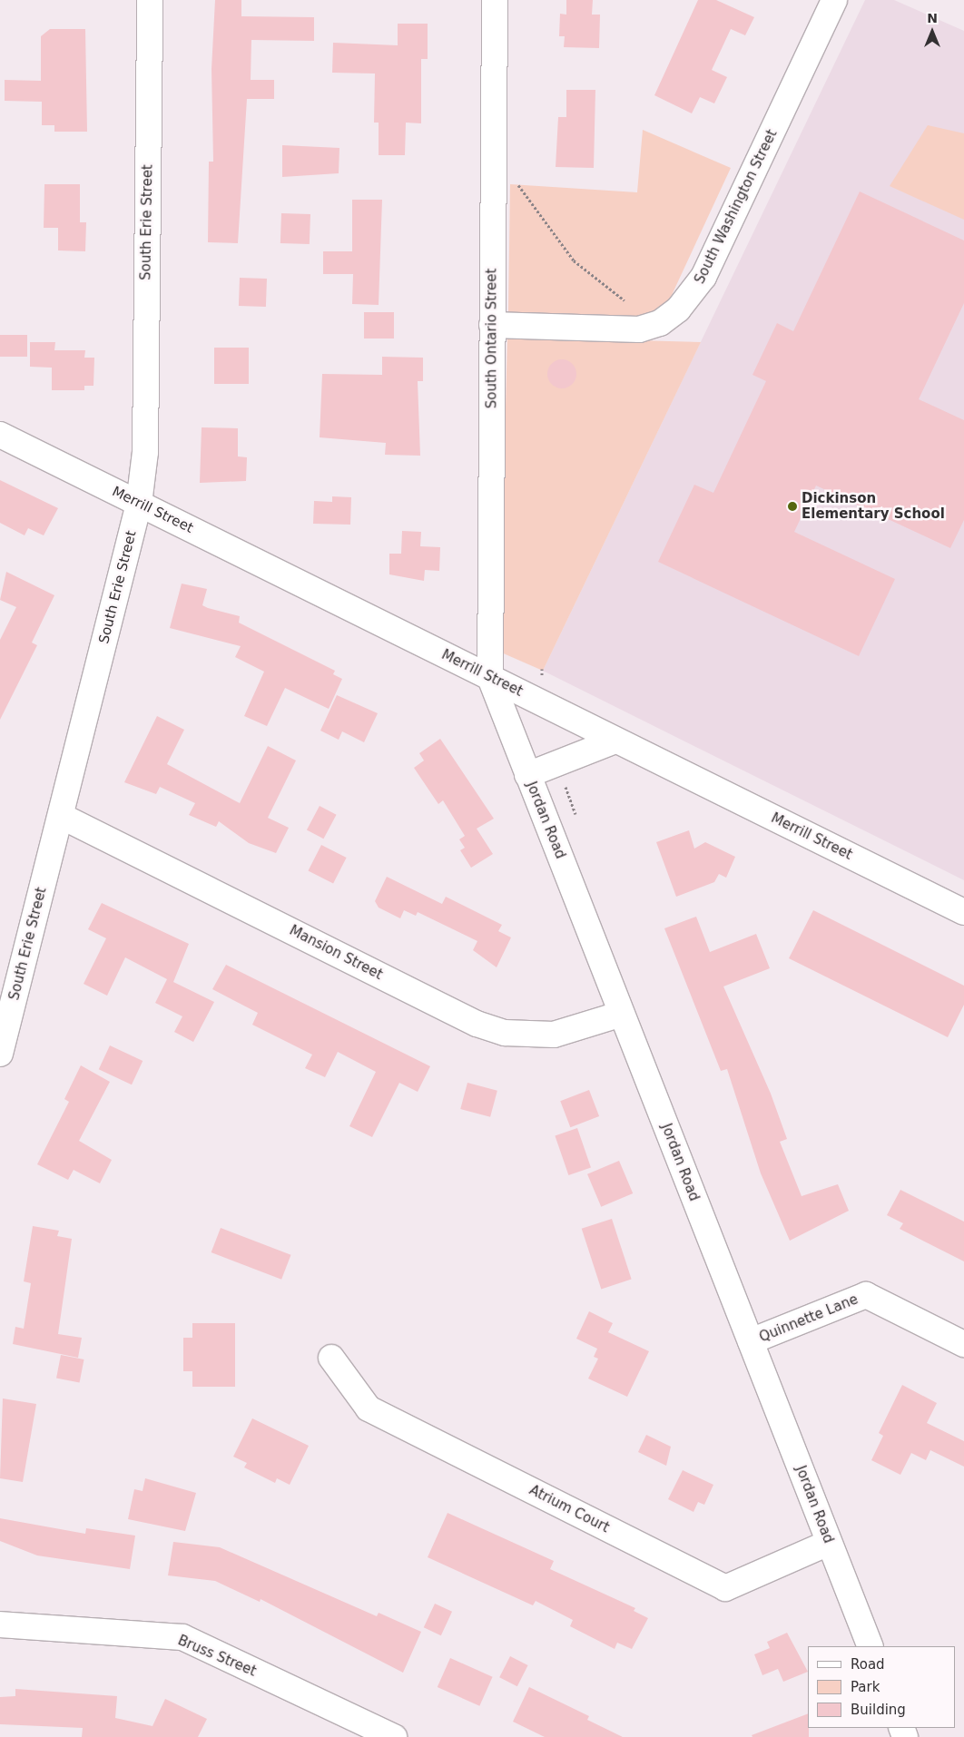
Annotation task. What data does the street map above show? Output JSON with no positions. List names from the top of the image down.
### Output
{
  "streets": {
    "street": [
      "South Washington Street",
      "South Erie Street",
      "South Ontario Street",
      "Merrill Street",
      "Jordan Road",
      "Mansion Street",
      "Quinnette Lane",
      "Atrium Court",
      "Bruss Street"
    ]
  },
  "crossings": [
    ["South Washington Street", "South Ontario Street"],
    ["South Erie Street", "Merrill Street"],
    ["South Erie Street", "Mansion Street"],
    ["South Ontario Street", "Merrill Street"],
    ["South Ontario Street", "Jordan Road"],
    ["Merrill Street", "Jordan Road"],
    ["Jordan Road", "Mansion Street"],
    ["Jordan Road", "Quinnette Lane"],
    ["Jordan Road", "Atrium Court"]
  ],
  "places": ["Dickinson Elementary School"],
  "legend": ["Road", "Park", "Building"],
  "north": "top"
}
